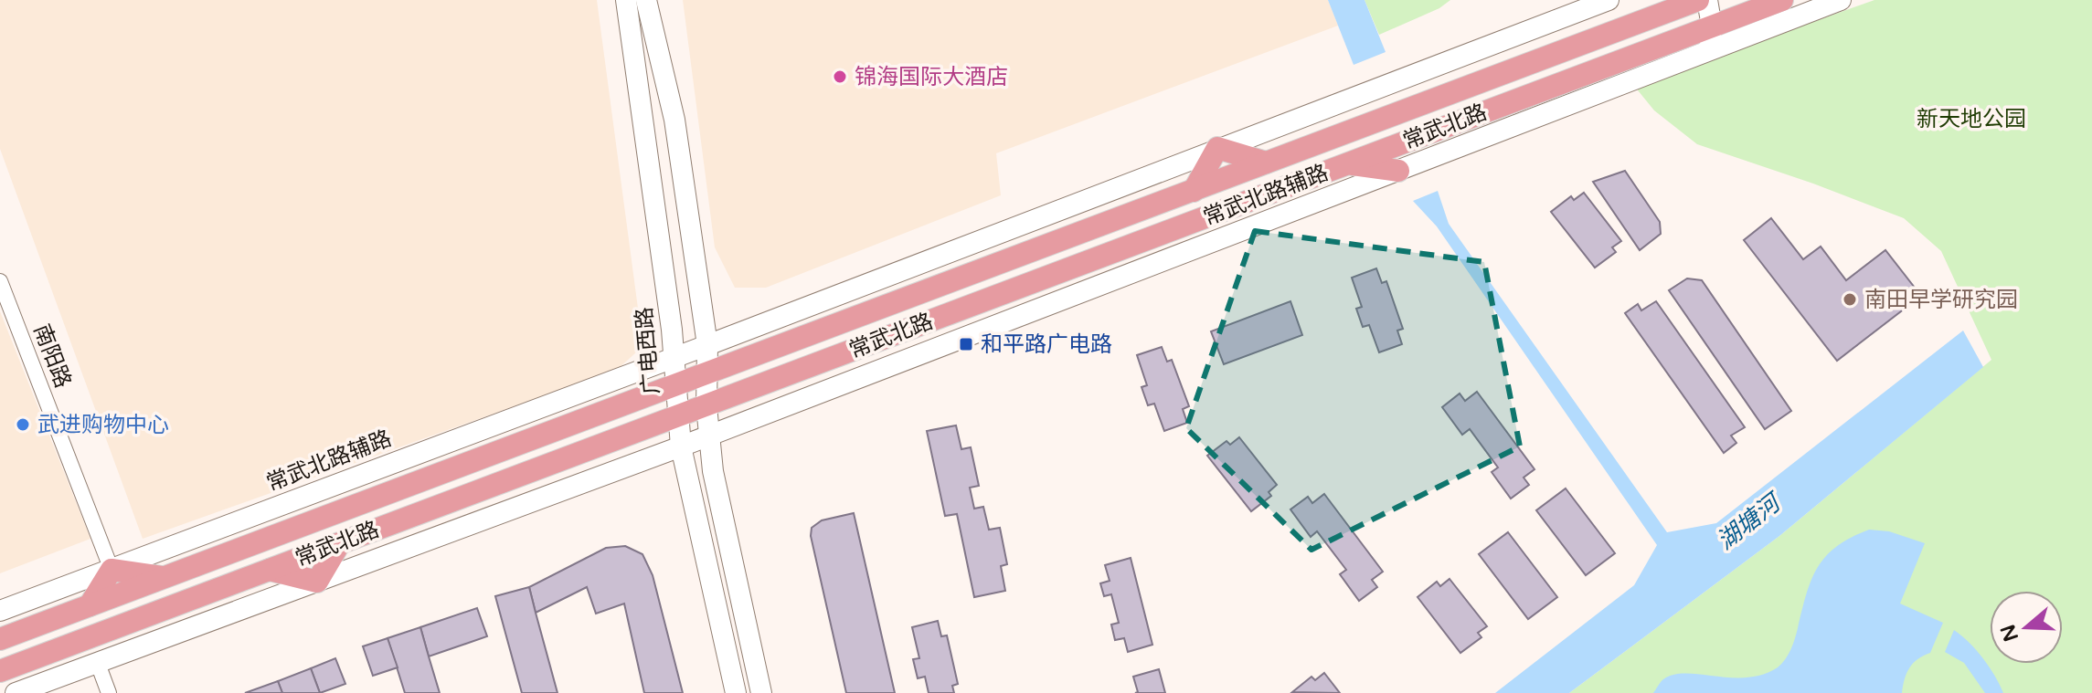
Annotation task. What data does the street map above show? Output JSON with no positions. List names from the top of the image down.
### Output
{
  "streets": {
    "main road": ["常武北路"],
    "street": ["常武北路辅路", "广电西路", "南阳路"]
  },
  "crossings": [
    ["常武北路", "常武北路辅路"],
    ["常武北路", "广电西路"],
    ["常武北路辅路", "广电西路"],
    ["常武北路辅路", "南阳路"]
  ],
  "water": ["湖塘河"],
  "parks": ["新天地公园"],
  "places": {
    "other": ["锦海国际大酒店", "南田早学研究园", "武进购物中心"],
    "transit": ["和平路广电路"]
  },
  "north": "left"
}
